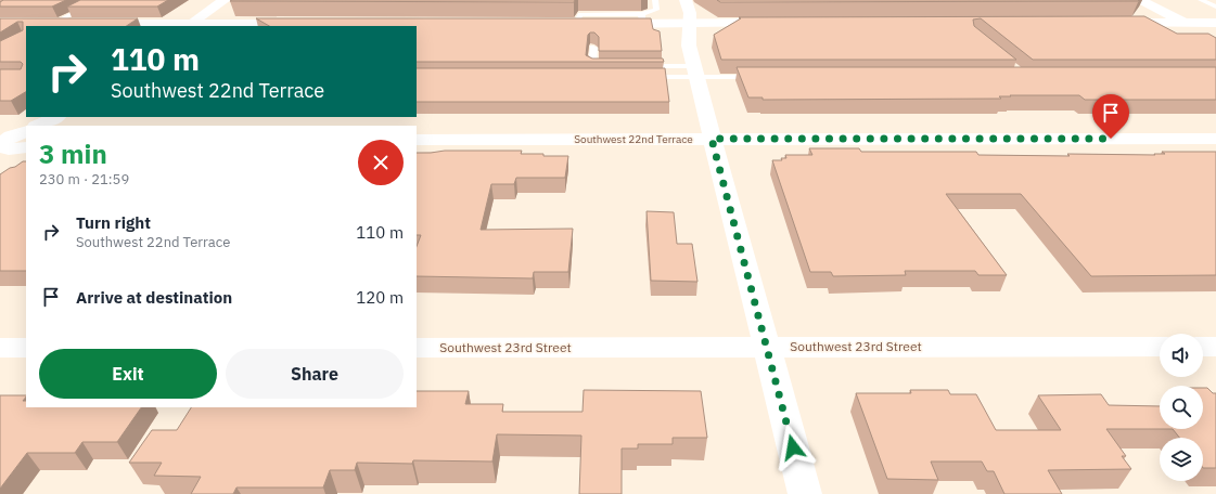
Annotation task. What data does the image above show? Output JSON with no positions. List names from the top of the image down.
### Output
{
  "streets": {
    "street": ["Southwest 22nd Terrace", "Southwest 23rd Street"]
  },
  "page": {
    "turn": ["110 m", "Southwest 22nd Terrace"],
    "heading": ["3 min", "230 m · 21:59"],
    "list": [
      {
        "name": "Turn right",
        "note": "Southwest 22nd Terrace",
        "value": "110 m"
      },
      {
        "name": "Arrive at destination",
        "value": "120 m"
      }
    ],
    "buttons": ["Exit", "Share"]
  }
}
